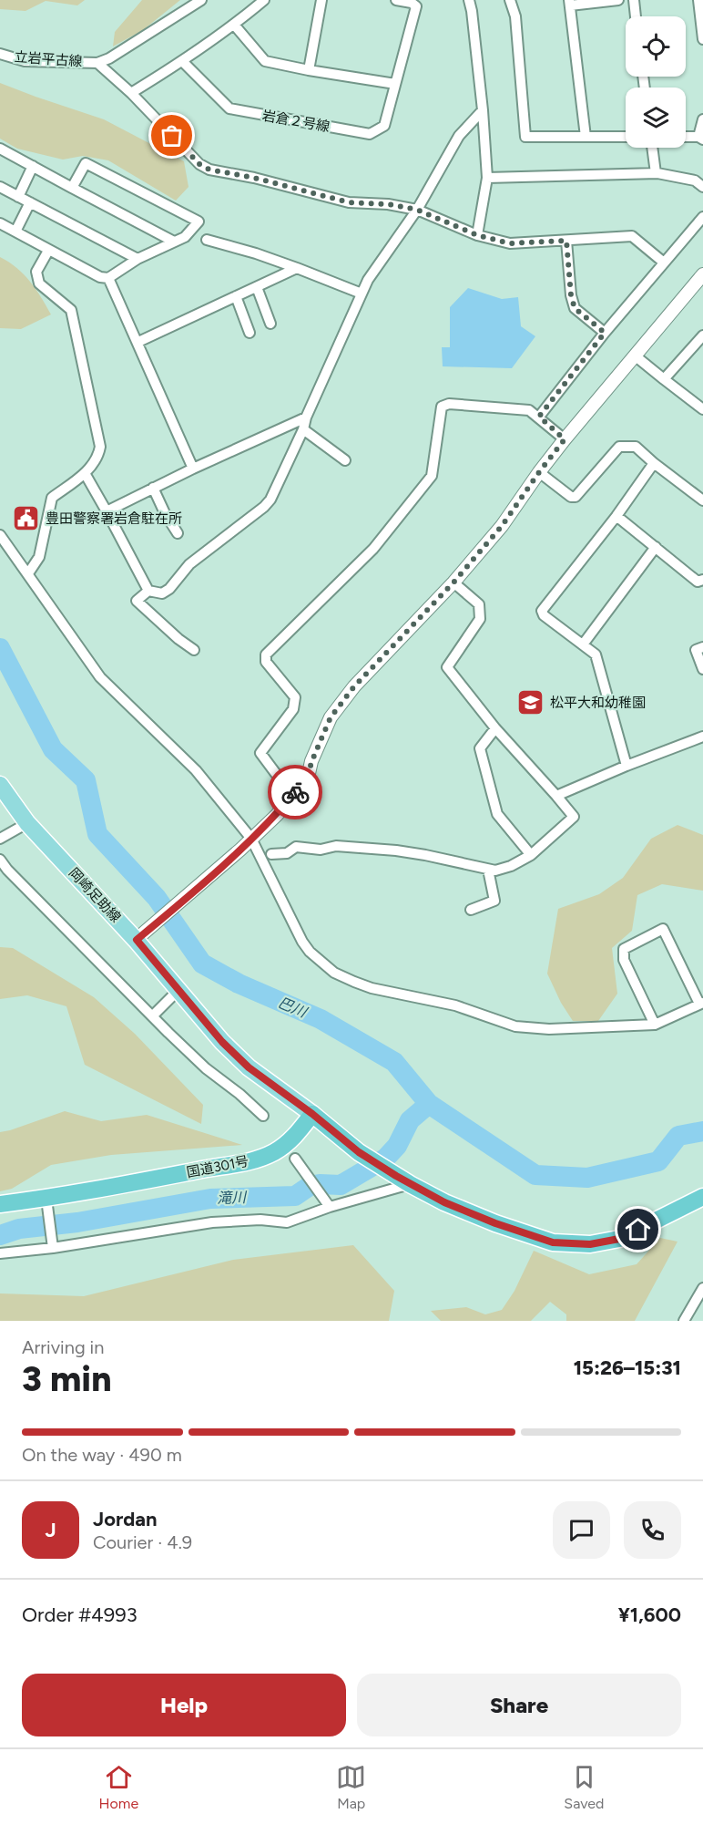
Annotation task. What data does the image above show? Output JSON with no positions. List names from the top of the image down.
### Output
{
  "streets": {
    "highway": ["国道301号"],
    "main road": ["岡崎足助線"],
    "street": ["立岩平古線", "岩倉２号線"]
  },
  "crossings": [
    ["岡崎足助線", "国道301号"]
  ],
  "water": ["巴川", "滝川"],
  "places": {
    "public building": ["豊田警察署岩倉駐在所"],
    "school or university": ["松平大和幼稚園"]
  },
  "page": {
    "heading": ["3 min", "Arriving in", "15:26–15:31"],
    "panel": [
      "Jordan",
      "Courier · 4.9",
      "Order #4993",
      "¥1,600"
    ],
    "bar": "On the way · 490 m",
    "round": "J",
    "buttons": ["Help", "Share"],
    "tabs": ["Home", "Map", "Saved"]
  }
}
